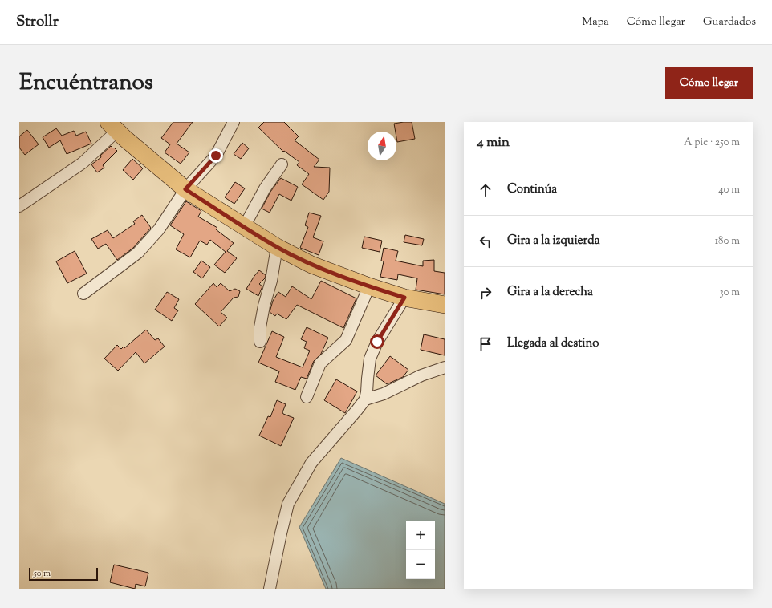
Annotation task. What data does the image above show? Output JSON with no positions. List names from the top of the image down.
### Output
{
  "scale_bar": "50 m",
  "north": "top",
  "page": {
    "header": "Strollr",
    "nav": ["Mapa", "Cómo llegar", "Guardados"],
    "title": "Encuéntranos",
    "buttons": "Cómo llegar",
    "heading": ["4 min", "A pie · 250 m"],
    "list": [
      ["Continúa", "40 m"],
      ["Gira a la izquierda", "180 m"],
      ["Gira a la derecha", "30 m"],
      "Llegada al destino"
    ],
    "map_buttons": ["+", "−"],
    "scale": "50 m"
  }
}
